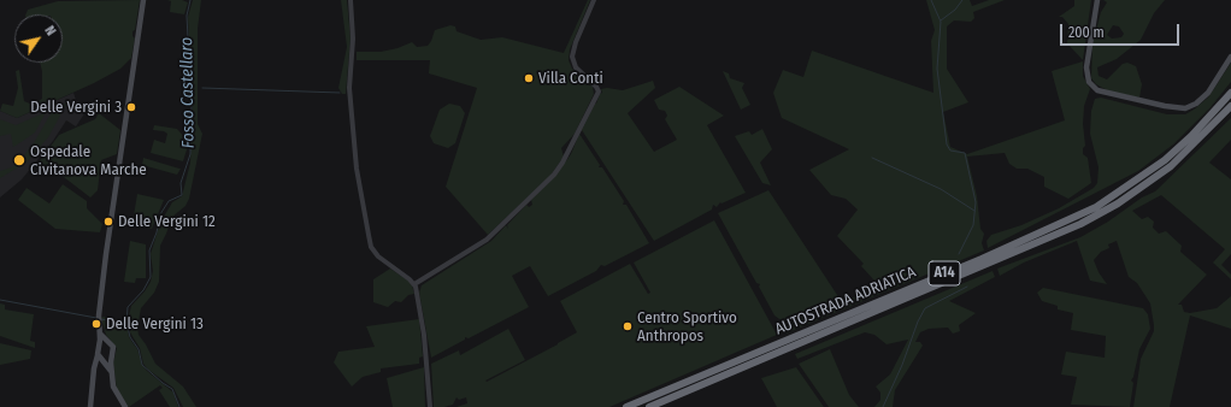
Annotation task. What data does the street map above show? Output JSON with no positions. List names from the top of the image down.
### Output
{
  "streets": {
    "highway": ["A14", "AUTOSTRADA ADRIATICA"]
  },
  "water": ["Fosso Castellaro"],
  "places": [
    "Villa Conti",
    "Delle Vergini 3",
    "Ospedale Civitanova Marche",
    "Delle Vergini 12",
    "Delle Vergini 13",
    "Centro Sportivo Anthropos"
  ],
  "scale_bar": "200 m",
  "north": "top right"
}
